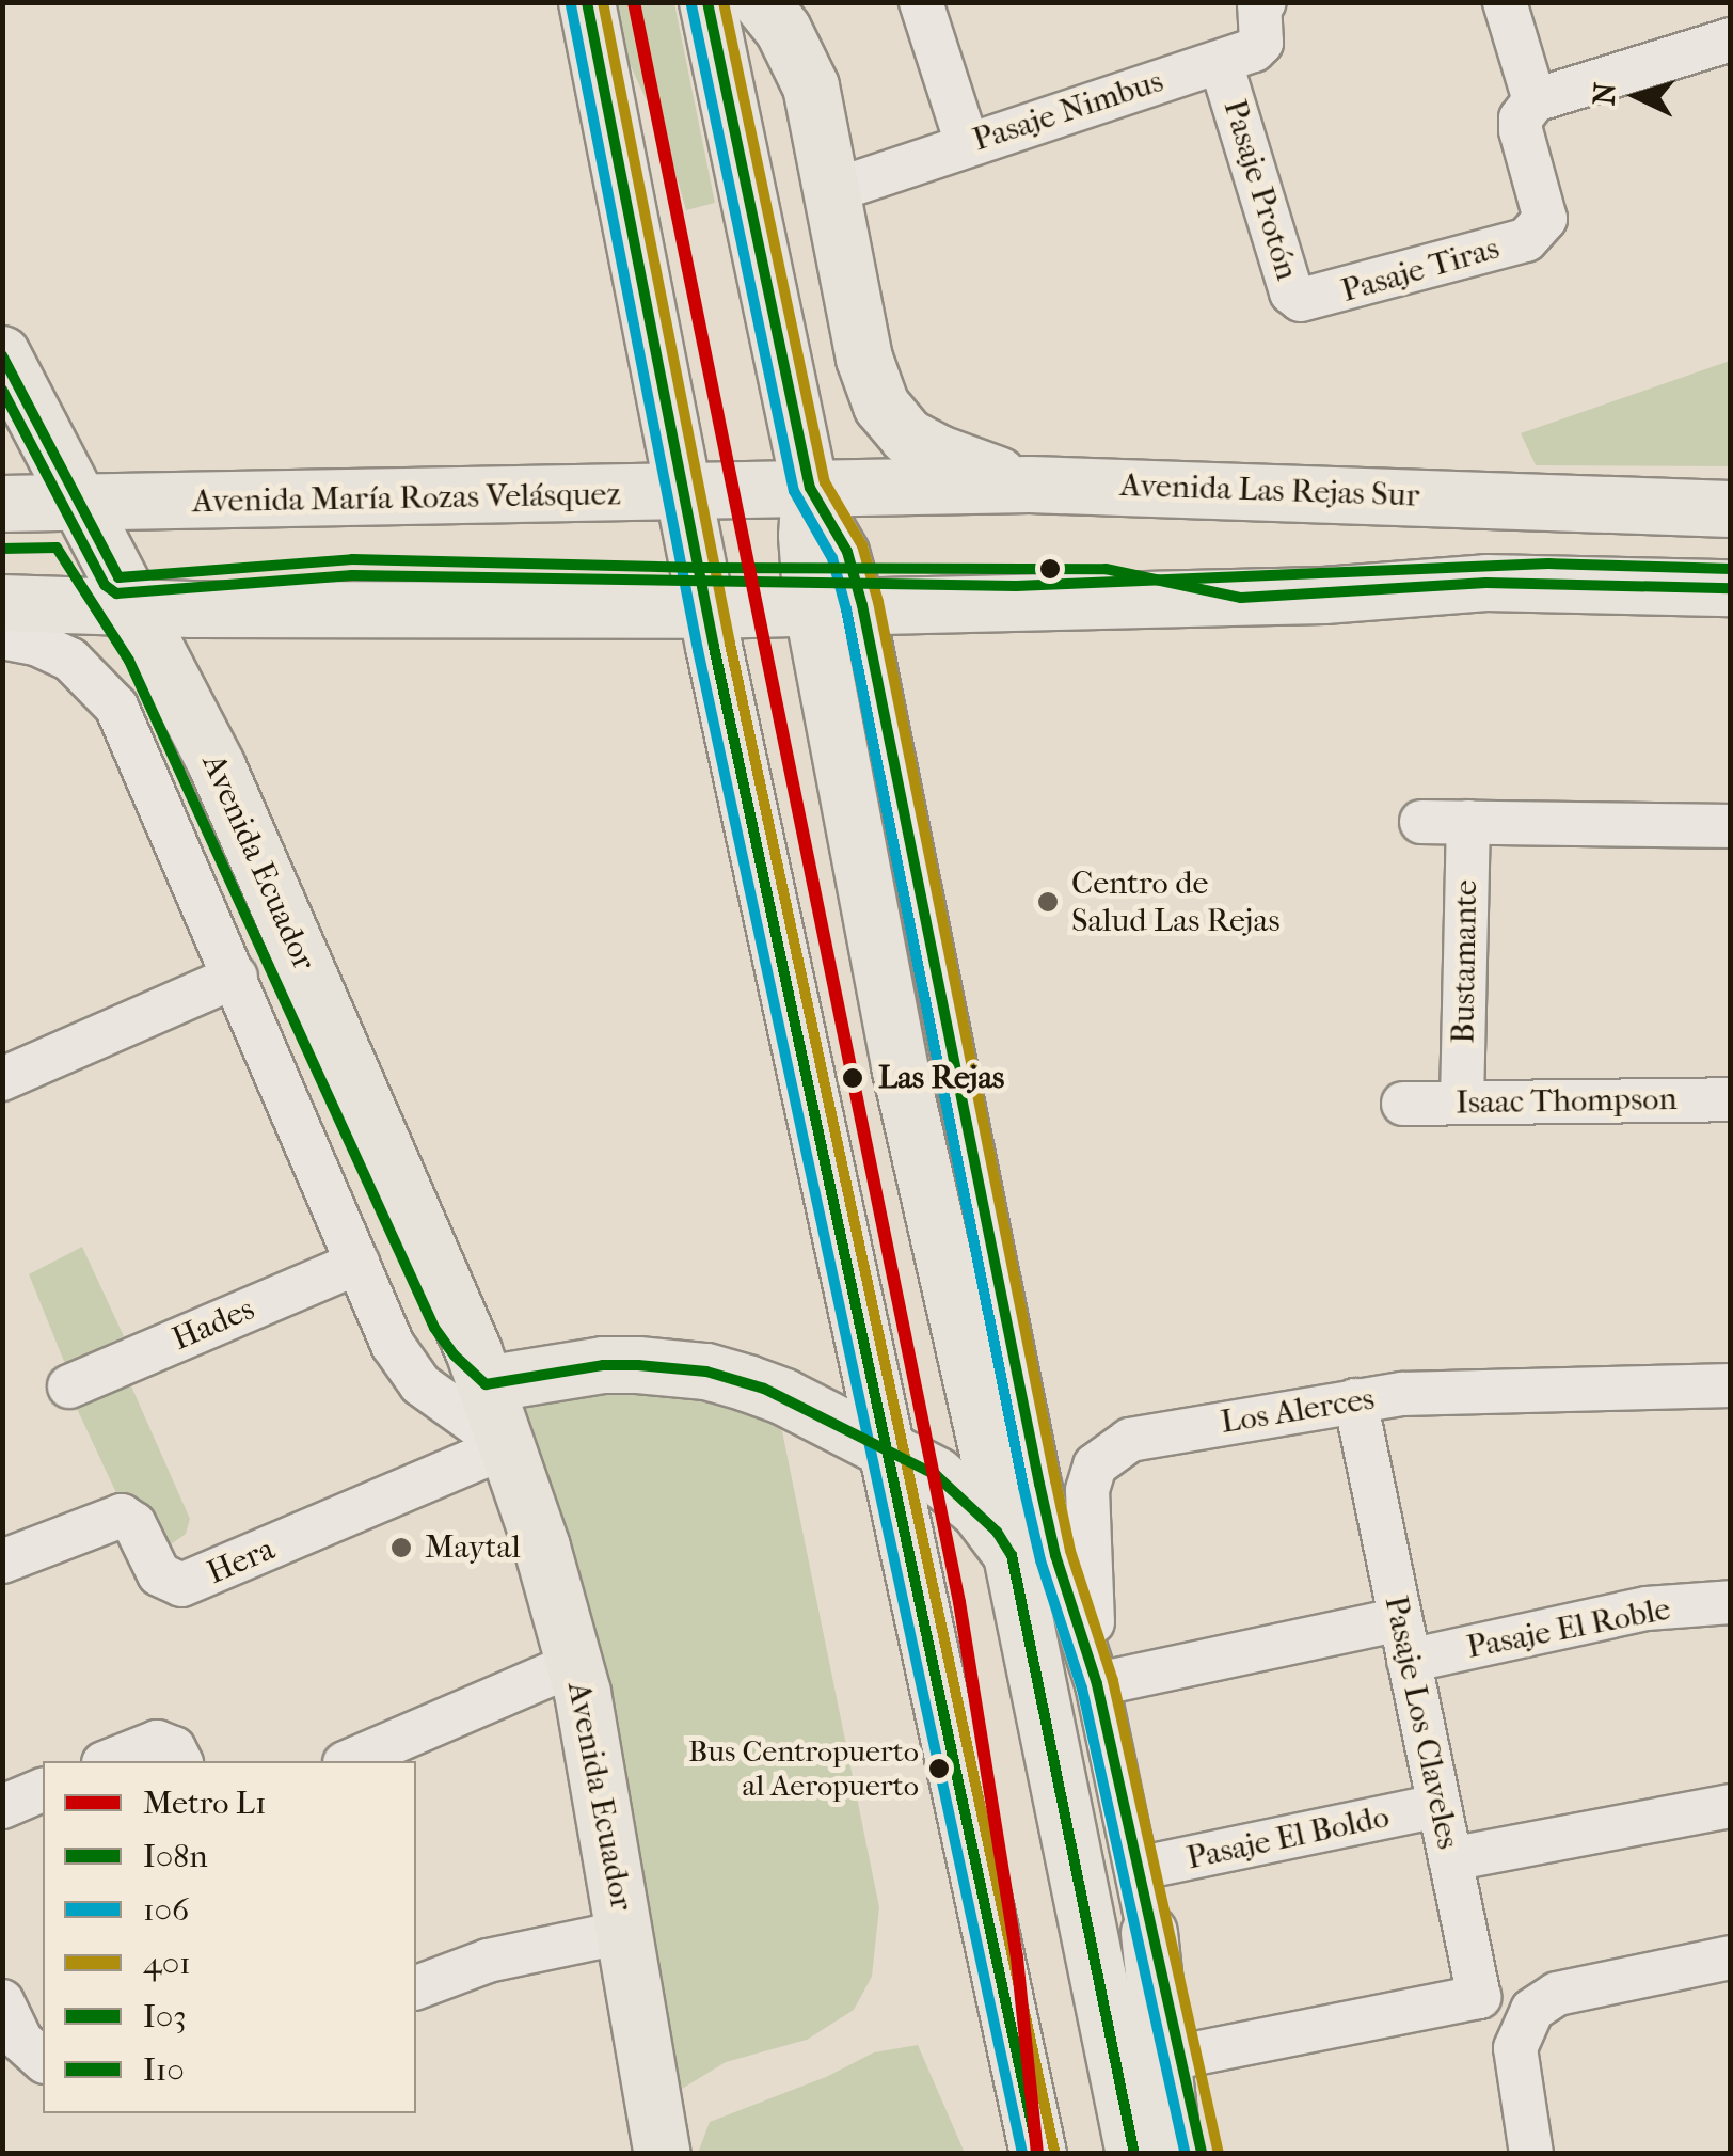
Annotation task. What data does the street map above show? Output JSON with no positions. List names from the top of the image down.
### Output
{
  "streets": {
    "main road": ["Avenida Las Rejas Sur", "Avenida María Rozas Velásquez", "Avenida Ecuador"],
    "street": [
      "Pasaje Nimbus",
      "Pasaje Protón",
      "Pasaje Tiras",
      "Bustamante",
      "Isaac Thompson",
      "Hades",
      "Los Alerces",
      "Hera",
      "Pasaje El Roble",
      "Pasaje Los Claveles",
      "Pasaje El Boldo"
    ]
  },
  "crossings": [
    ["Pasaje Nimbus", "Pasaje Protón"],
    ["Pasaje Protón", "Pasaje Tiras"],
    ["Avenida Las Rejas Sur", "Avenida María Rozas Velásquez"],
    ["Avenida María Rozas Velásquez", "Avenida Ecuador"],
    ["Avenida Ecuador", "Hades"],
    ["Avenida Ecuador", "Hera"],
    ["Bustamante", "Isaac Thompson"],
    ["Los Alerces", "Pasaje El Roble"],
    ["Los Alerces", "Pasaje Los Claveles"],
    ["Pasaje El Roble", "Pasaje Los Claveles"],
    ["Pasaje Los Claveles", "Pasaje El Boldo"]
  ],
  "places": [
    "Centro de Salud Las Rejas",
    "Las Rejas",
    "Maytal",
    "Bus Centropuerto al Aeropuerto"
  ],
  "lines": [
    "metro line L1",
    "transit line I08n",
    "transit line 401",
    "transit line 106",
    "transit line I03",
    "transit line I10"
  ],
  "legend": [
    "Metro L1",
    "I08n",
    "106",
    "401",
    "I03",
    "I10"
  ],
  "north": "left"
}
